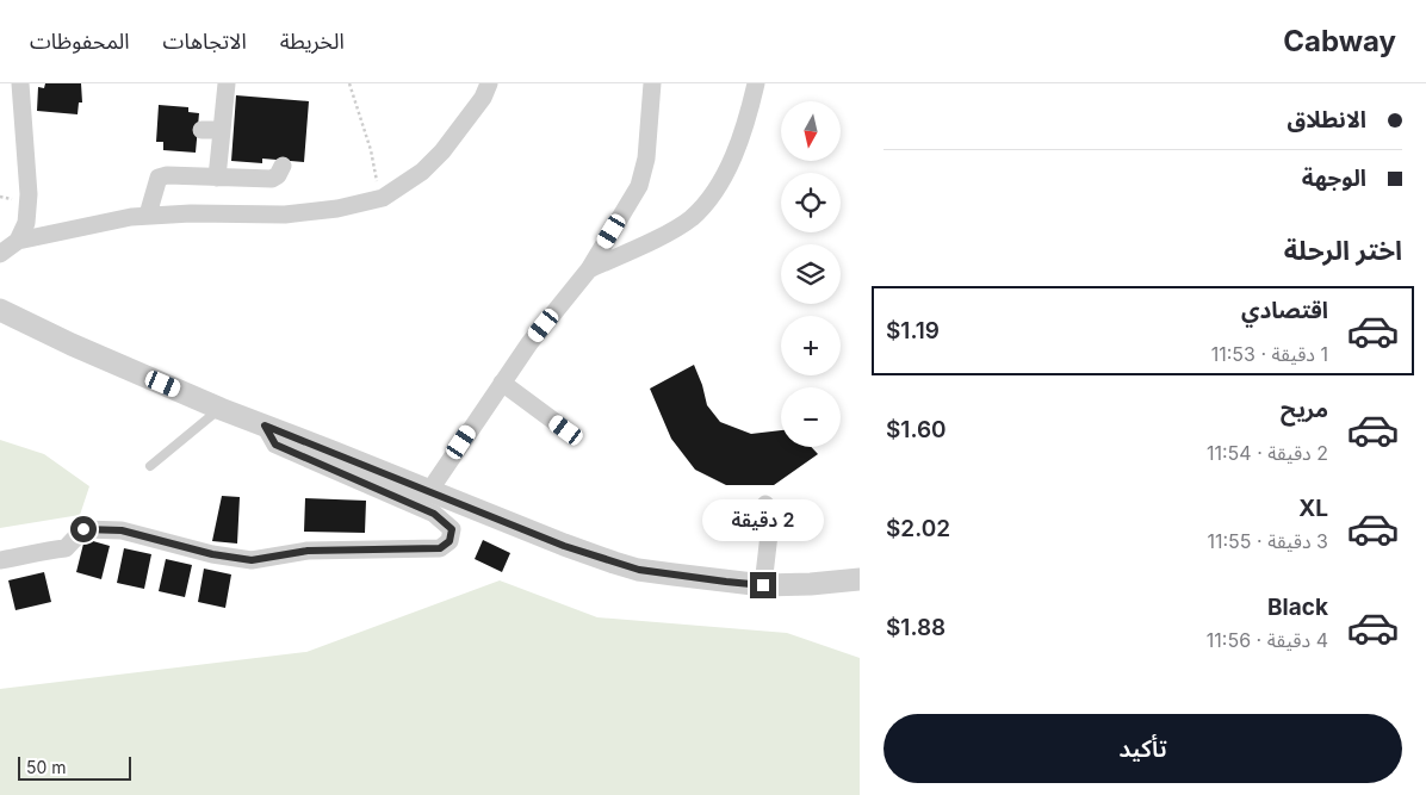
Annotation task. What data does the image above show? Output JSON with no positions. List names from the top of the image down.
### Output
{
  "scale_bar": "50 m",
  "north": "bottom",
  "page": {
    "header": "Cabway",
    "nav": ["الخريطة", "الاتجاهات", "المحفوظات"],
    "banner": ["الانطلاق", "الوجهة"],
    "map_buttons": ["+", "−"],
    "heading": "اختر الرحلة",
    "list": [
      {
        "name": "اقتصادي",
        "note": "1 دقيقة · 11:53",
        "value": "$1.19"
      },
      {
        "name": "مريح",
        "note": "2 دقيقة · 11:54",
        "value": "$1.60"
      },
      {
        "name": "XL",
        "note": "3 دقيقة · 11:55",
        "value": "$2.02"
      },
      {
        "name": "Black",
        "note": "4 دقيقة · 11:56",
        "value": "$1.88"
      }
    ],
    "bubble": "2 دقيقة",
    "buttons": "تأكيد",
    "scale": "50 m"
  }
}
